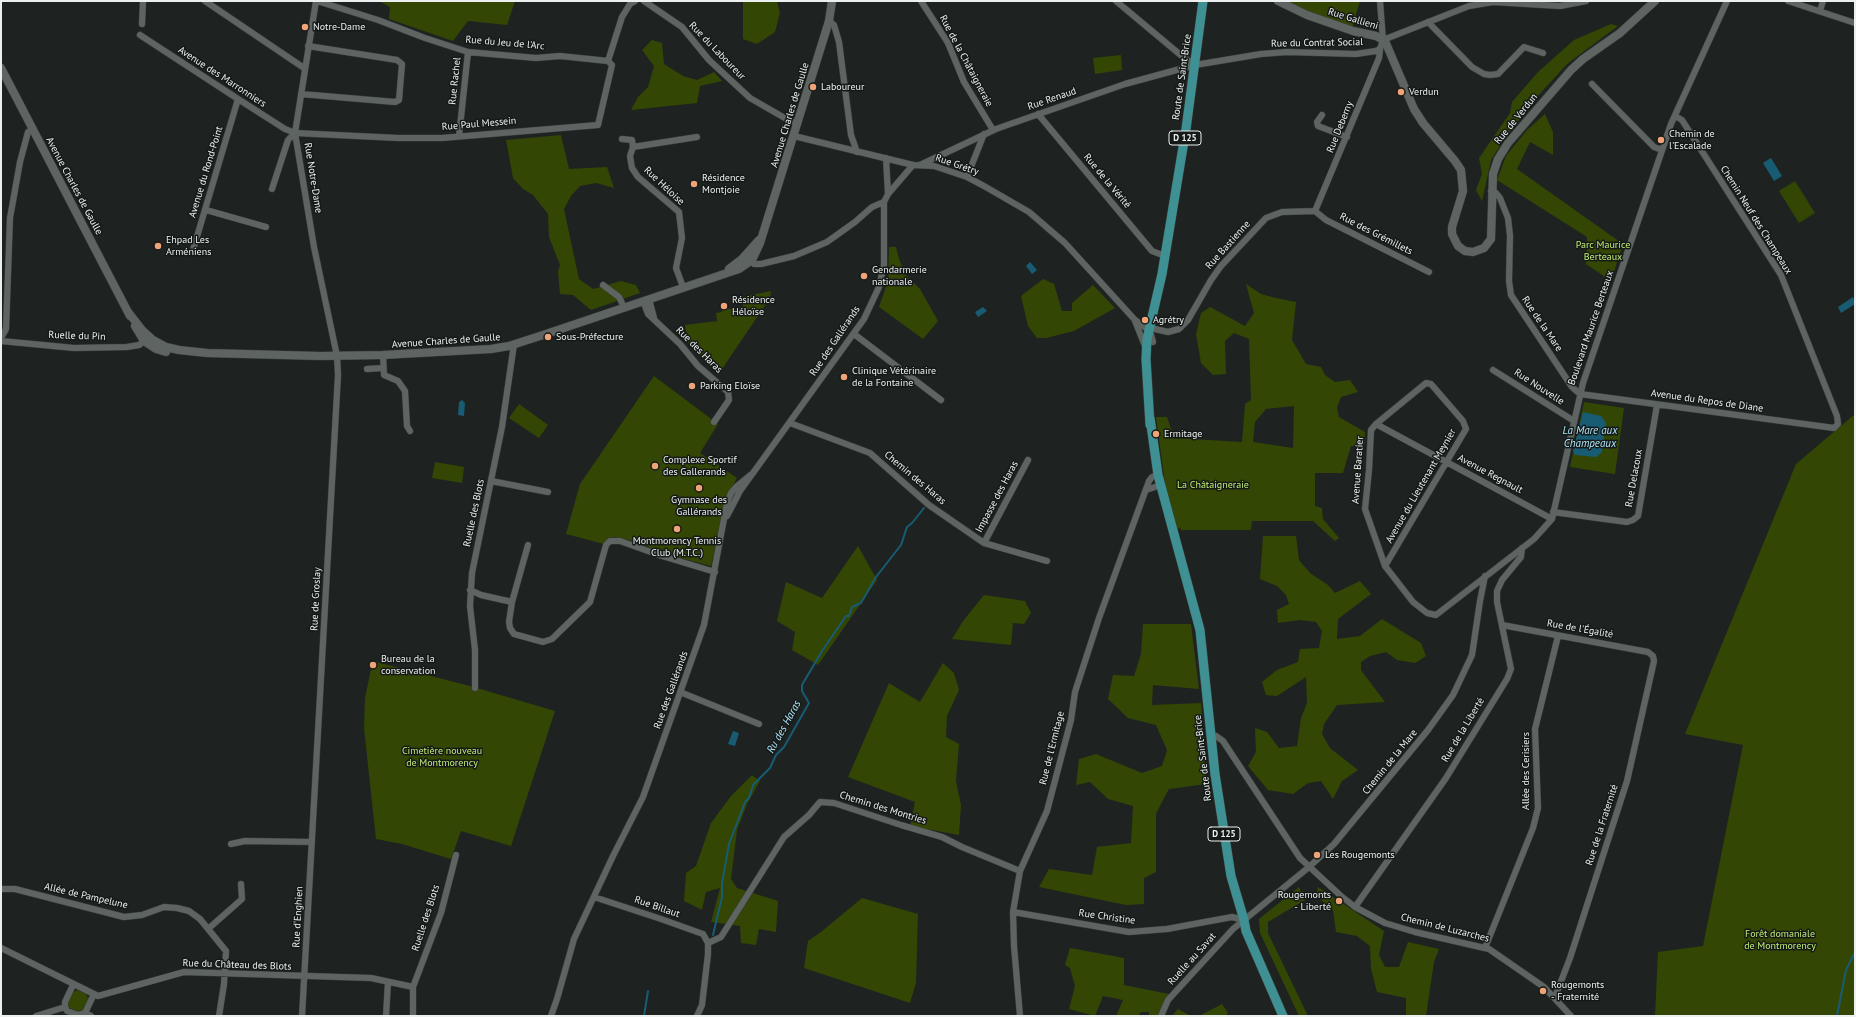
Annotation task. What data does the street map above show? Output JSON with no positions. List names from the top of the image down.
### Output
{
  "streets": {
    "main road": [
      "Rue Gallieni",
      "Route de Saint-Brice",
      "Avenue Charles de Gaulle",
      "Rue de Verdun",
      "D 125"
    ],
    "street": [
      "Rue du Jeu de l'Arc",
      "Rue du Contrat Social",
      "Rue du Laboureur",
      "Rue de la Châtaigneraie",
      "Avenue des Marronniers",
      "Rue Rachel",
      "Rue Renaud",
      "Rue Paul Messein",
      "Rue Deberny",
      "Rue Grétry",
      "Avenue du Rond-Point",
      "Rue Notre-Dame",
      "Rue de la Vérité",
      "Rue Héloise",
      "Chemin Neuf des Champeaux",
      "Rue des Grémillets",
      "Rue Bastienne",
      "Rue de la Mare",
      "Boulevard Maurice Berteaux",
      "Ruelle du Pin",
      "Rue des Gallérands",
      "Rue des Haras",
      "Rue Nouvelle",
      "Avenue du Repos de Diane",
      "Avenue Baratier",
      "Avenue Regnault",
      "Chemin des Haras",
      "Rue Delacoux",
      "Avenue du Lieutenant Meynier",
      "Impasse des Haras",
      "Ruelle des Blots",
      "Rue de Groslay",
      "Rue de l'Égalité",
      "Rue de la Liberté",
      "Rue de l'Ermitage",
      "Chemin de la Mare",
      "Allée des Cerisiers",
      "Chemin des Montries",
      "Rue de la Fraternité",
      "Allée de Pampelune",
      "Rue Billaut",
      "Rue d'Enghien",
      "Rue Christine",
      "Chemin de Luzarches",
      "Ruelle au Savat",
      "Rue du Château des Blots"
    ]
  },
  "crossings": [
    ["Rue Gallieni", "Rue de Verdun"],
    ["Rue du Jeu de l'Arc", "Rue Rachel"],
    ["Rue du Jeu de l'Arc", "Rue Paul Messein"],
    ["Rue du Jeu de l'Arc", "Rue Notre-Dame"],
    ["Rue du Contrat Social", "Route de Saint-Brice"],
    ["Rue du Contrat Social", "Rue Renaud"],
    ["Rue du Contrat Social", "Rue Deberny"],
    ["Rue du Laboureur", "Avenue Charles de Gaulle"],
    ["Rue de la Châtaigneraie", "Rue Renaud"],
    ["Avenue des Marronniers", "Rue Paul Messein"],
    ["Avenue des Marronniers", "Avenue du Rond-Point"],
    ["Avenue des Marronniers", "Rue Notre-Dame"],
    ["Route de Saint-Brice", "Rue Renaud"],
    ["Route de Saint-Brice", "D 125"],
    ["Route de Saint-Brice", "Rue Grétry"],
    ["Route de Saint-Brice", "Rue de la Vérité"],
    ["Route de Saint-Brice", "Rue Bastienne"],
    ["Route de Saint-Brice", "Rue de l'Ermitage"],
    ["Route de Saint-Brice", "Chemin de la Mare"],
    ["Route de Saint-Brice", "Rue Christine"],
    ["Route de Saint-Brice", "Chemin de Luzarches"],
    ["Route de Saint-Brice", "Ruelle au Savat"],
    ["Rue Rachel", "Rue Paul Messein"],
    ["Rue Renaud", "Rue Grétry"],
    ["Rue Renaud", "Rue de la Vérité"],
    ["Avenue Charles de Gaulle", "Rue Grétry"],
    ["Avenue Charles de Gaulle", "Rue Notre-Dame"],
    ["Avenue Charles de Gaulle", "Rue Héloise"],
    ["Avenue Charles de Gaulle", "Ruelle du Pin"],
    ["Avenue Charles de Gaulle", "Rue des Haras"],
    ["Avenue Charles de Gaulle", "Ruelle des Blots"],
    ["Avenue Charles de Gaulle", "Rue de Groslay"],
    ["Rue de Verdun", "Rue de la Mare"],
    ["Rue Paul Messein", "Rue Notre-Dame"],
    ["Rue Deberny", "Rue des Grémillets"],
    ["Rue Deberny", "Rue Bastienne"],
    ["D 125", "Chemin de la Mare"],
    ["D 125", "Rue Christine"],
    ["D 125", "Ruelle au Savat"],
    ["Rue Grétry", "Rue Bastienne"],
    ["Rue Grétry", "Rue des Gallérands"],
    ["Rue Notre-Dame", "Rue de Groslay"],
    ["Chemin Neuf des Champeaux", "Boulevard Maurice Berteaux"],
    ["Chemin Neuf des Champeaux", "Avenue du Repos de Diane"],
    ["Rue des Grémillets", "Rue Bastienne"],
    ["Rue de la Mare", "Boulevard Maurice Berteaux"],
    ["Rue de la Mare", "Avenue du Repos de Diane"],
    ["Boulevard Maurice Berteaux", "Rue Nouvelle"],
    ["Boulevard Maurice Berteaux", "Avenue du Repos de Diane"],
    ["Boulevard Maurice Berteaux", "Avenue Regnault"],
    ["Boulevard Maurice Berteaux", "Rue Delacoux"],
    ["Rue des Gallérands", "Chemin des Haras"],
    ["Rue des Gallérands", "Rue Billaut"],
    ["Avenue du Repos de Diane", "Rue Delacoux"],
    ["Avenue Baratier", "Avenue Regnault"],
    ["Avenue Baratier", "Avenue du Lieutenant Meynier"],
    ["Avenue Baratier", "Chemin de la Mare"],
    ["Avenue Regnault", "Avenue du Lieutenant Meynier"],
    ["Chemin des Haras", "Impasse des Haras"],
    ["Ruelle des Blots", "Rue du Château des Blots"],
    ["Rue de Groslay", "Rue d'Enghien"],
    ["Rue de l'Égalité", "Rue de la Liberté"],
    ["Rue de l'Égalité", "Allée des Cerisiers"],
    ["Rue de l'Égalité", "Rue de la Fraternité"],
    ["Rue de la Liberté", "Chemin de Luzarches"],
    ["Rue de l'Ermitage", "Chemin des Montries"],
    ["Rue de l'Ermitage", "Rue Christine"],
    ["Chemin de la Mare", "Rue Christine"],
    ["Chemin de la Mare", "Chemin de Luzarches"],
    ["Chemin de la Mare", "Ruelle au Savat"],
    ["Allée des Cerisiers", "Chemin de Luzarches"],
    ["Chemin des Montries", "Rue Billaut"],
    ["Rue de la Fraternité", "Chemin de Luzarches"],
    ["Allée de Pampelune", "Rue du Château des Blots"],
    ["Rue d'Enghien", "Rue du Château des Blots"],
    ["Rue Christine", "Ruelle au Savat"]
  ],
  "water": ["La Mare aux Champeaux", "Ru des Haras"],
  "parks": [
    "Parc Maurice Berteaux",
    "La Châtaigneraie",
    "Cimetière nouveau de Montmorency",
    "Forêt domaniale de Montmorency"
  ],
  "places": [
    "Notre-Dame",
    "Laboureur",
    "Verdun",
    "Chemin de l'Escalade",
    "Résidence Montjoie",
    "Ehpad Les Arméniens",
    "Gendarmerie nationale",
    "Résidence Héloïse",
    "Agrétry",
    "Sous-Préfecture",
    "Clinique Vétérinaire de la Fontaine",
    "Parking Eloïse",
    "Ermitage",
    "Complexe Sportif des Gallerands",
    "Gymnase des Gallérands",
    "Montmorency Tennis Club (M.T.C.)",
    "Bureau de la conservation",
    "Les Rougemonts",
    "Rougemonts - Liberté",
    "Rougemonts - Fraternité"
  ]
}
